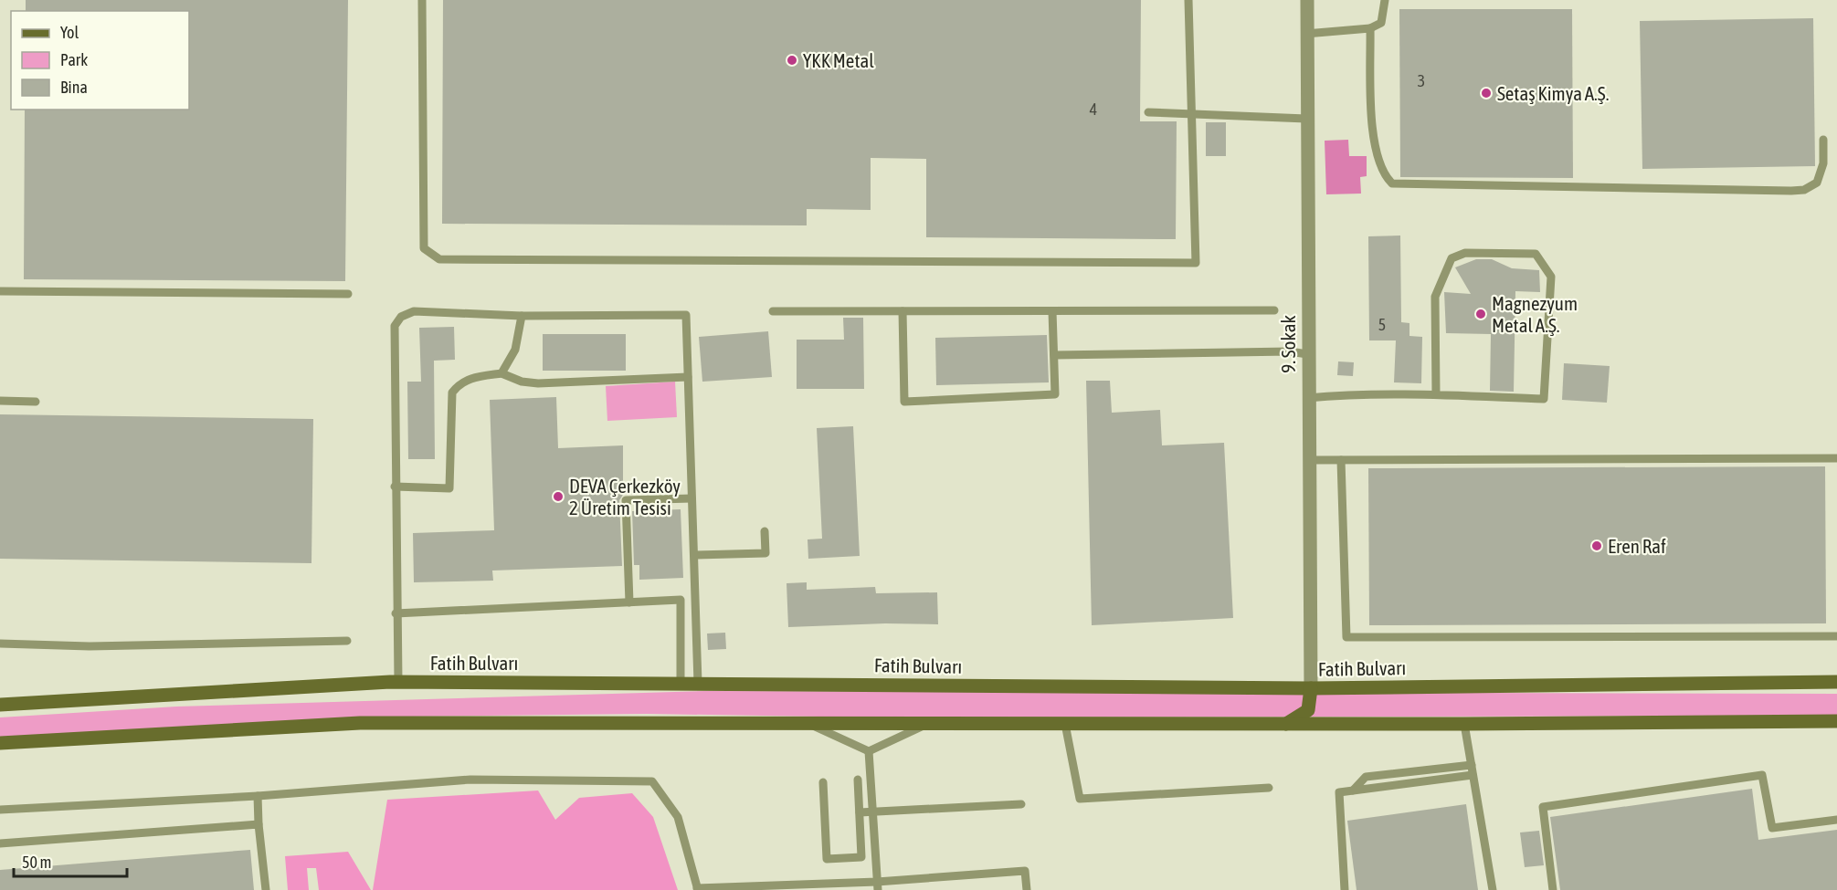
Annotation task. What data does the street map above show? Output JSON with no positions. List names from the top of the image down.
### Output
{
  "streets": {
    "main road": ["Fatih Bulvarı"],
    "street": ["9. Sokak"]
  },
  "crossings": [
    ["9. Sokak", "Fatih Bulvarı"]
  ],
  "places": [
    "YKK Metal",
    "Setaş Kimya A.Ş.",
    "Magnezyum Metal A.Ş.",
    "DEVA Çerkezköy 2 Üretim Tesisi",
    "Eren Raf"
  ],
  "house_numbers": ["3", "4", "5"],
  "legend": ["Yol", "Park", "Bina"],
  "scale_bar": "50 m"
}
